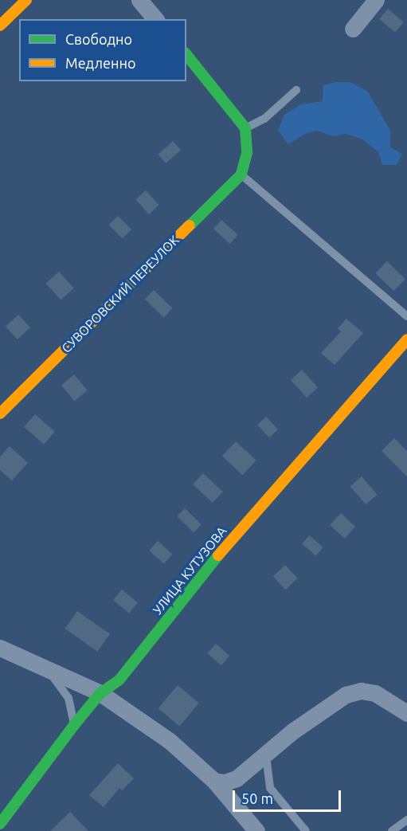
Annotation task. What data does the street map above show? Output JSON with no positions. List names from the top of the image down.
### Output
{
  "streets": {
    "street": ["СУВОРОВСКИЙ ПЕРЕУЛОК", "УЛИЦА КУТУЗОВА"]
  },
  "legend": ["Свободно", "Медленно"],
  "scale_bar": "50 m"
}
